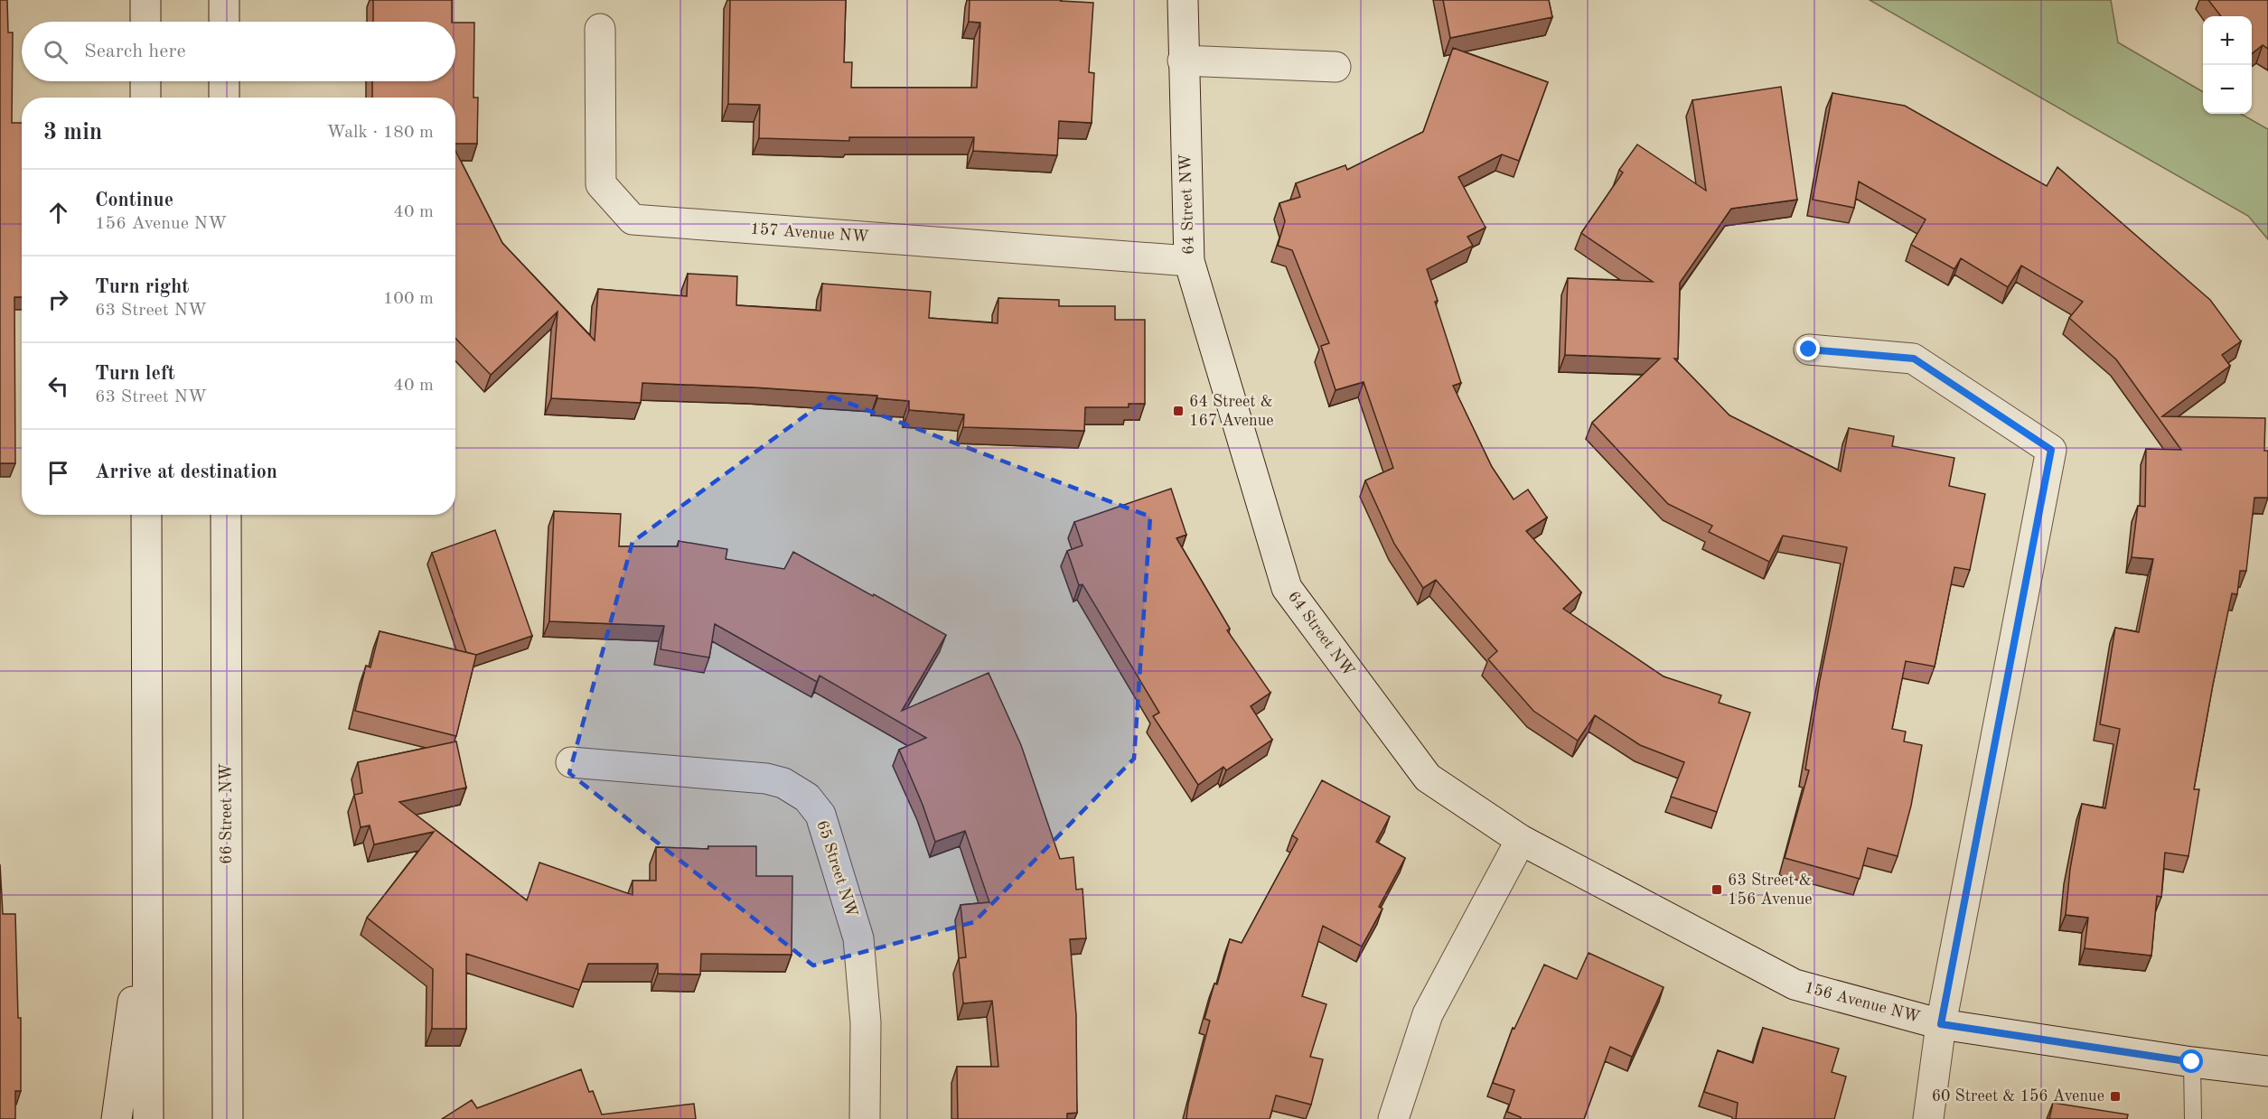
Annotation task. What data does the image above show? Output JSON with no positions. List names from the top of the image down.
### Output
{
  "streets": {
    "street": [
      "64 Street NW",
      "157 Avenue NW",
      "66 Street NW",
      "65 Street NW",
      "156 Avenue NW"
    ]
  },
  "crossings": [
    ["64 Street NW", "157 Avenue NW"],
    ["64 Street NW", "156 Avenue NW"]
  ],
  "places": {
    "transit": ["64 Street & 167 Avenue", "63 Street & 156 Avenue", "60 Street & 156 Avenue"]
  },
  "page": {
    "map_buttons": ["+", "−"],
    "search": "Search here",
    "heading": ["3 min", "Walk · 180 m"],
    "list": [
      ["Continue", "156 Avenue NW", "40 m"],
      ["Turn right", "63 Street NW", "100 m"],
      ["Turn left", "63 Street NW", "40 m"],
      "Arrive at destination"
    ]
  }
}
